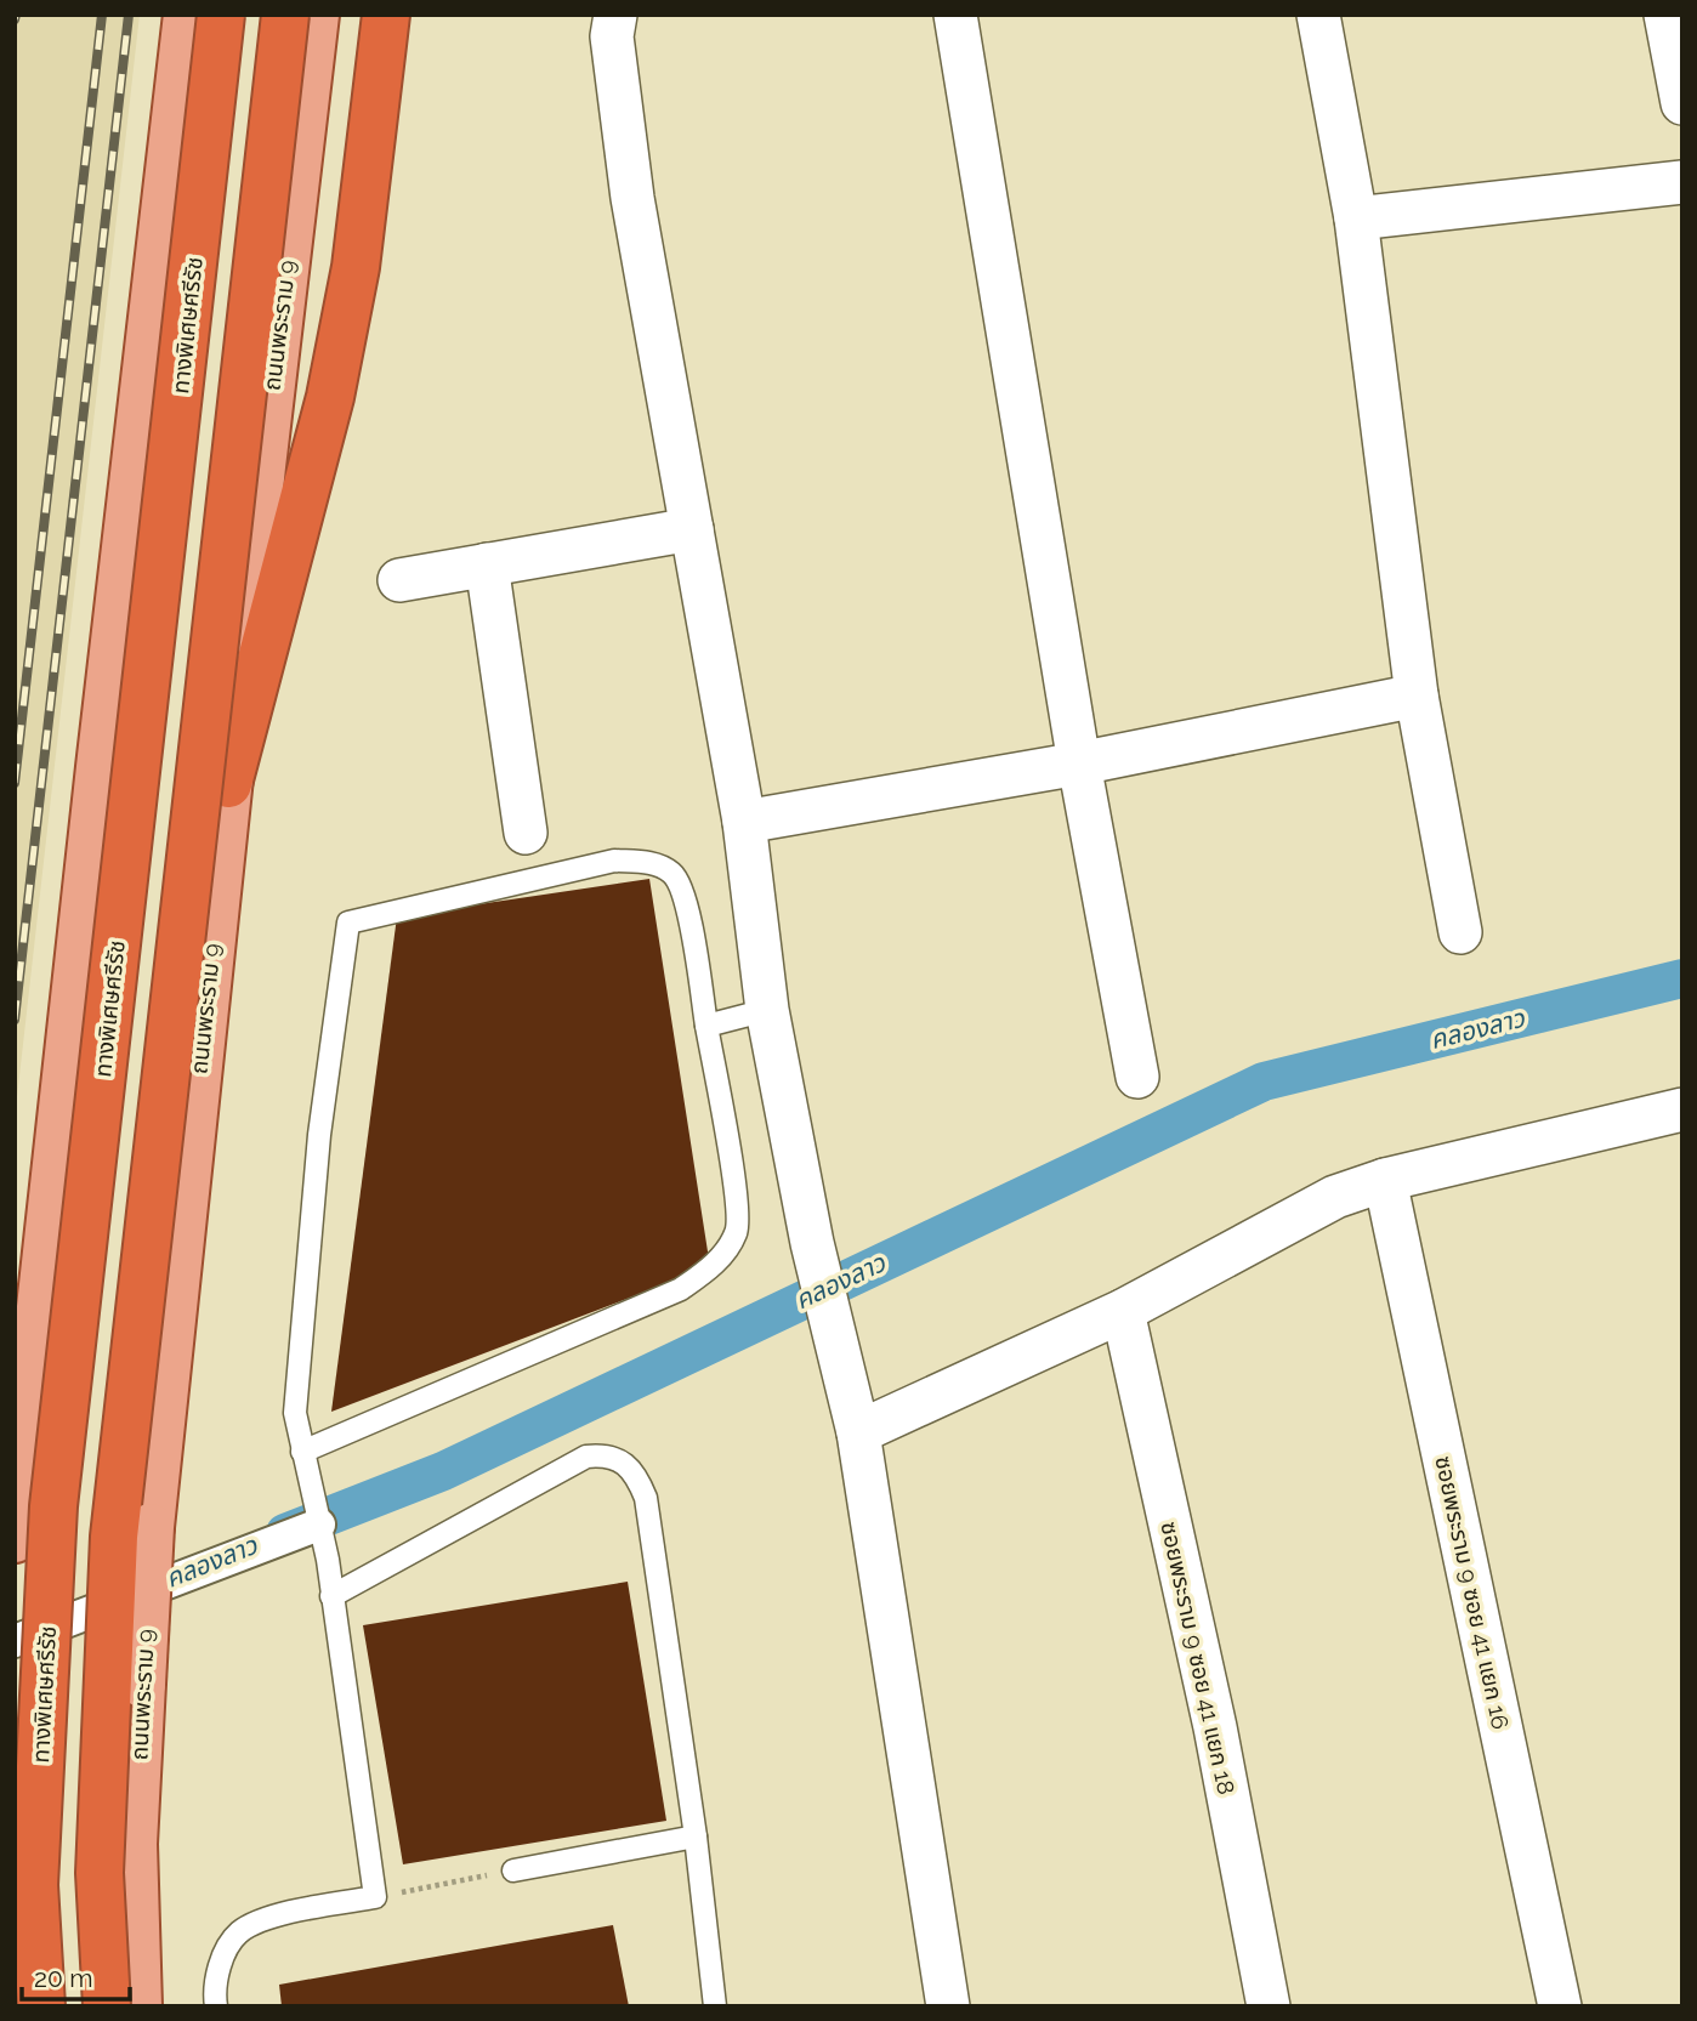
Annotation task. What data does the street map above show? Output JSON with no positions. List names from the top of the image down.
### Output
{
  "streets": {
    "highway": ["ทางพิเศษศรีรัช"],
    "main road": ["ถนนพระราม 9"],
    "street": ["ซอยพระราม 9 ซอย 41 แยก 16", "ซอยพระราม 9 ซอย 41 แยก 18"]
  },
  "water": ["คลองลาว"],
  "scale_bar": "20 m"
}
